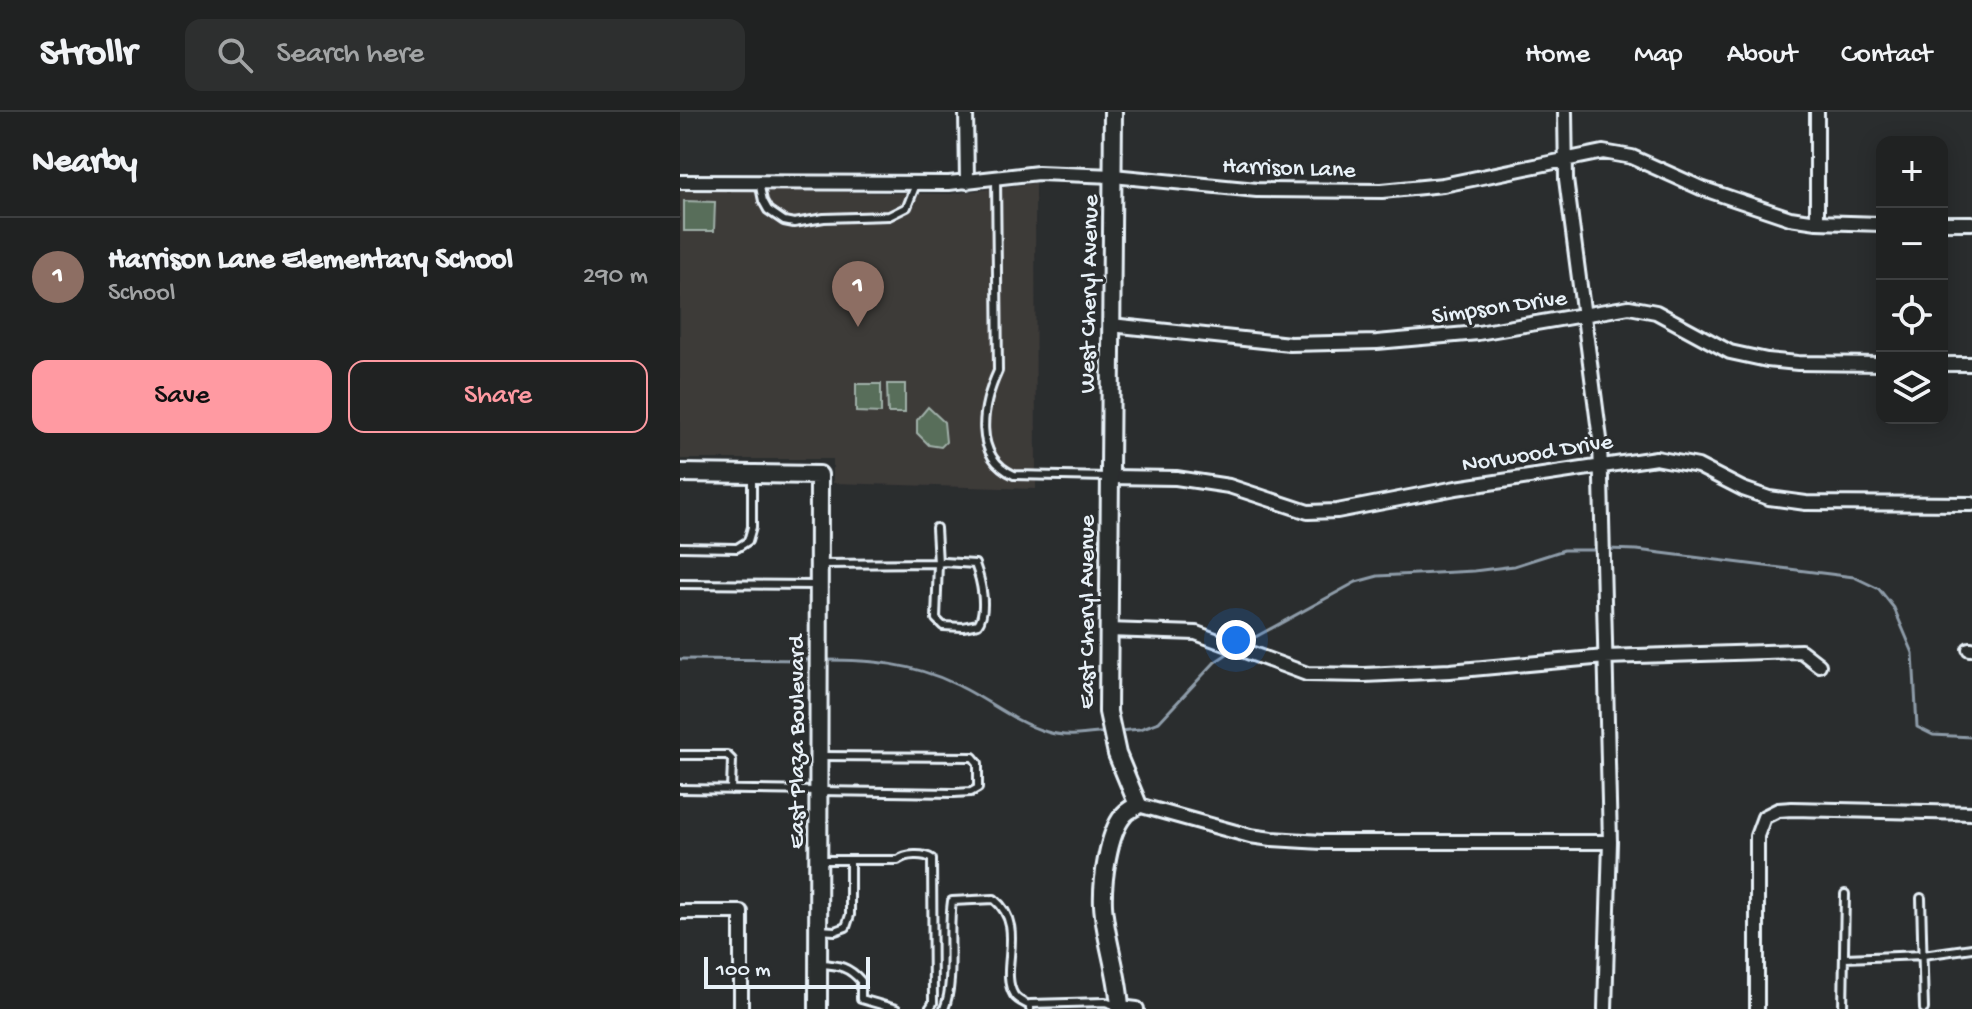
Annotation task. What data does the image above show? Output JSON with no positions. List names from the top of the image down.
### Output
{
  "streets": {
    "street": [
      "Harrison Lane",
      "West Cheryl Avenue",
      "Simpson Drive",
      "Norwood Drive",
      "East Cheryl Avenue",
      "East Plaza Boulevard"
    ]
  },
  "crossings": [
    ["Harrison Lane", "West Cheryl Avenue"],
    ["West Cheryl Avenue", "Simpson Drive"],
    ["West Cheryl Avenue", "Norwood Drive"],
    ["West Cheryl Avenue", "East Cheryl Avenue"],
    ["Norwood Drive", "East Cheryl Avenue"]
  ],
  "scale_bar": "100 m",
  "page": {
    "header": "Strollr",
    "search": "Search here",
    "nav": [
      "Home",
      "Map",
      "About",
      "Contact"
    ],
    "heading": "Nearby",
    "map_buttons": ["+", "−"],
    "list": [
      {
        "mark": "1",
        "name": "Harrison Lane Elementary School",
        "note": "School",
        "value": "290 m"
      }
    ],
    "pins": "1",
    "buttons": ["Save", "Share"],
    "scale": "100 m"
  }
}
